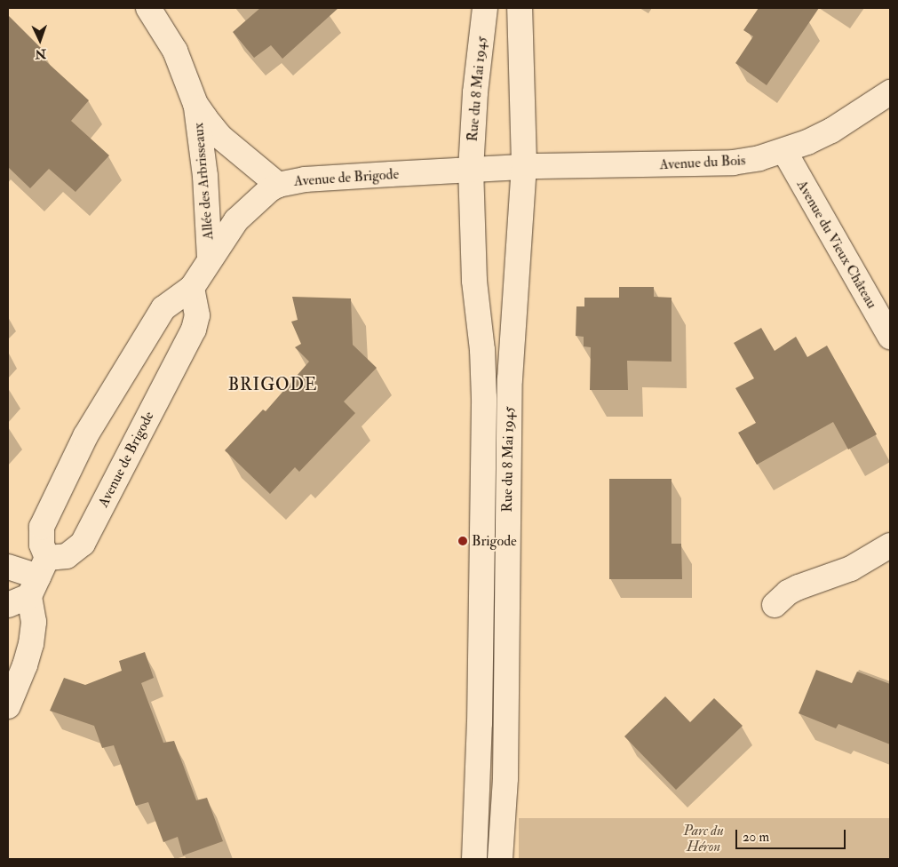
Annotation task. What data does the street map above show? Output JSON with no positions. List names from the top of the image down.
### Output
{
  "streets": {
    "street": [
      "Rue du 8 Mai 1945",
      "Avenue du Bois",
      "Avenue de Brigode",
      "Allée des Arbrisseaux",
      "Avenue du Vieux Château"
    ]
  },
  "crossings": [
    ["Rue du 8 Mai 1945", "Avenue du Bois"],
    ["Rue du 8 Mai 1945", "Avenue de Brigode"],
    ["Avenue du Bois", "Avenue du Vieux Château"],
    ["Avenue de Brigode", "Allée des Arbrisseaux"]
  ],
  "districts": ["BRIGODE"],
  "parks": ["Parc du Héron"],
  "places": ["Brigode"],
  "scale_bar": "20 m",
  "north": "bottom"
}
